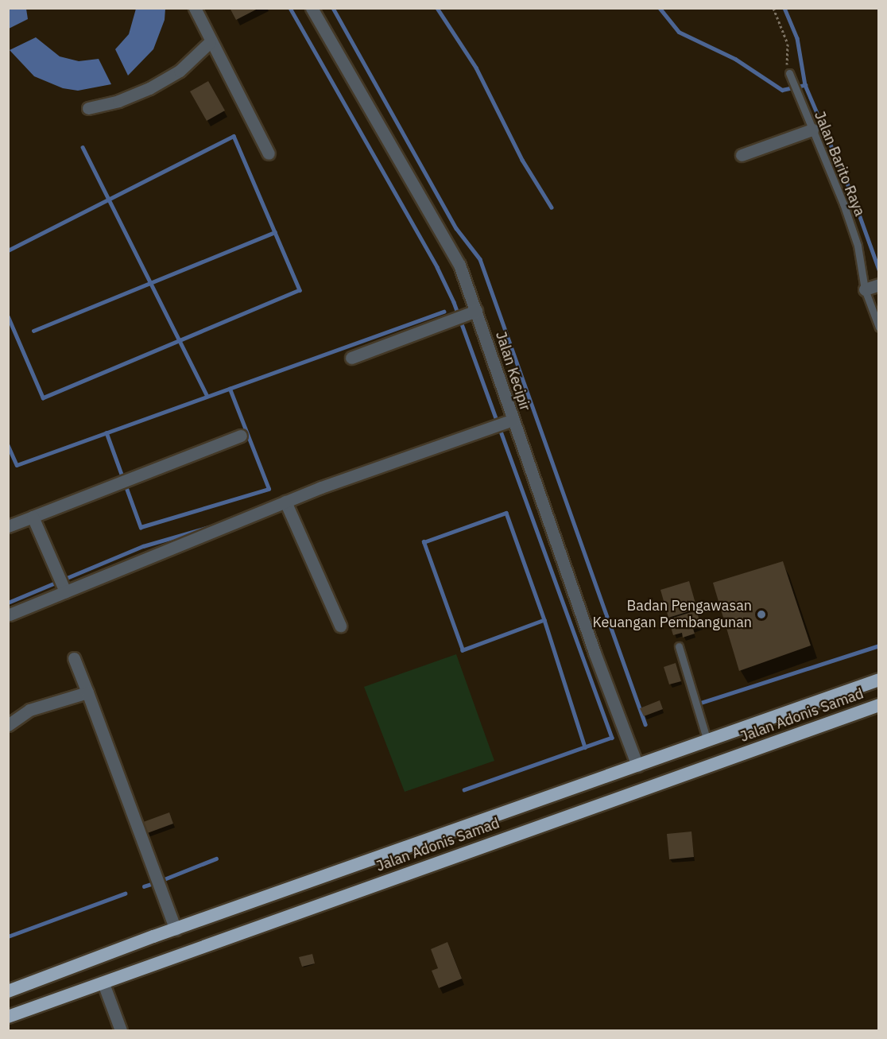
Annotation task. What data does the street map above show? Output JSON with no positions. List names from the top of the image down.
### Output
{
  "streets": {
    "highway": ["Jalan Adonis Samad"],
    "street": ["Jalan Kecipir"],
    "lane": ["Jalan Barito Raya"]
  },
  "places": ["Badan Pengawasan Keuangan Pembangunan"]
}
